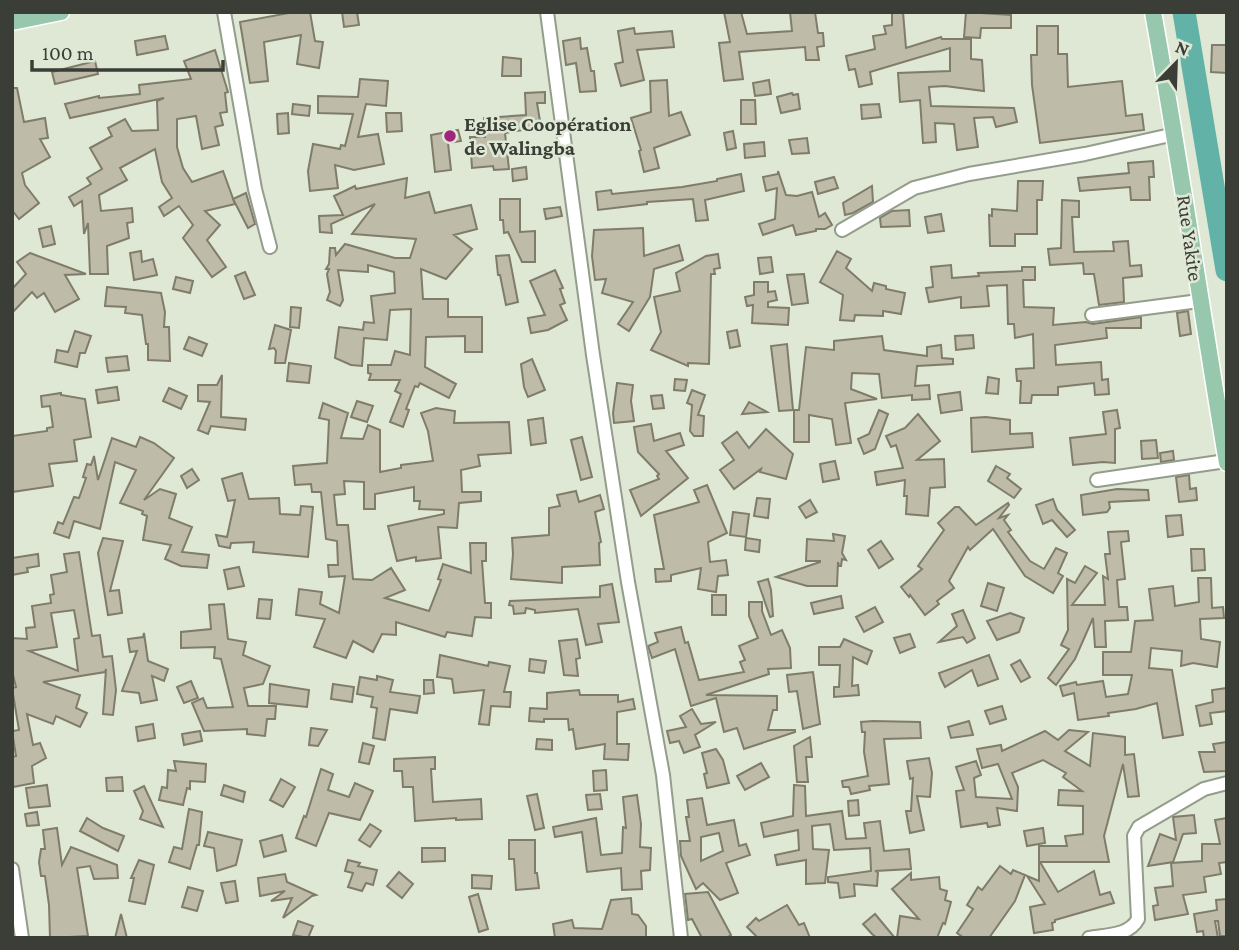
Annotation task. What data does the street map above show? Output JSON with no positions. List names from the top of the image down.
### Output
{
  "streets": {
    "main road": ["Rue Yakite"]
  },
  "places": ["Eglise Coopération de Walingba"],
  "scale_bar": "100 m",
  "north": "top right"
}
